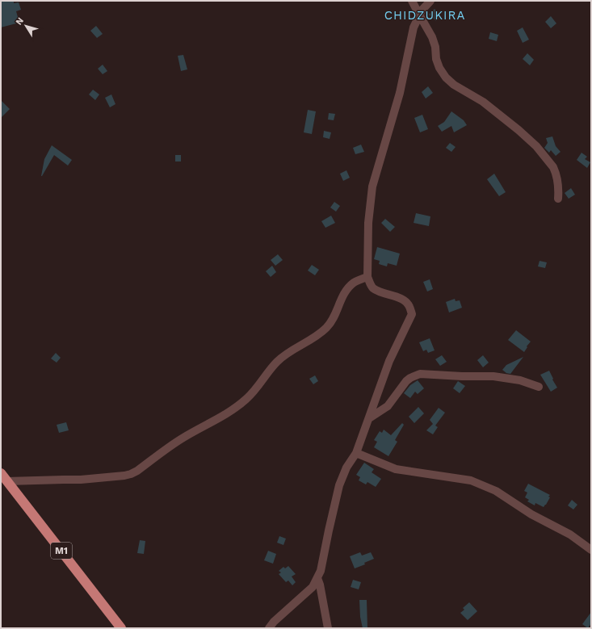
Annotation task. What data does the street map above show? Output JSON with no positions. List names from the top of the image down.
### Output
{
  "streets": {
    "highway": ["M1"]
  },
  "districts": ["CHIDZUKIRA"],
  "north": "top left"
}
